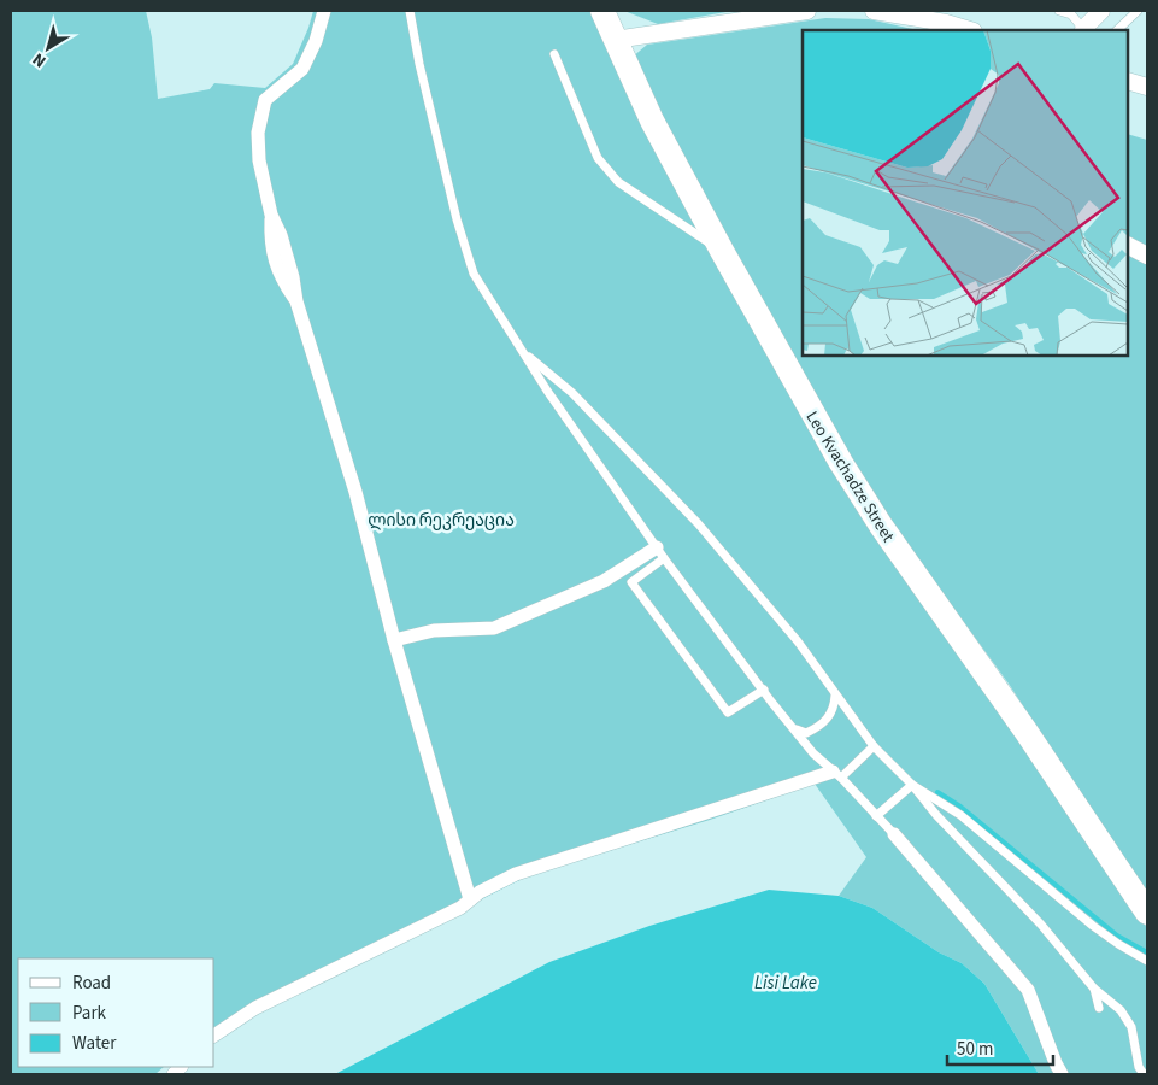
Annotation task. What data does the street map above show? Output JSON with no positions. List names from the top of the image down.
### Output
{
  "streets": {
    "main road": ["Leo Kvachadze Street"]
  },
  "water": ["Lisi Lake"],
  "parks": ["ლისი რეკრეაცია"],
  "legend": ["Road", "Park", "Water"],
  "scale_bar": "50 m",
  "north": "bottom left"
}
